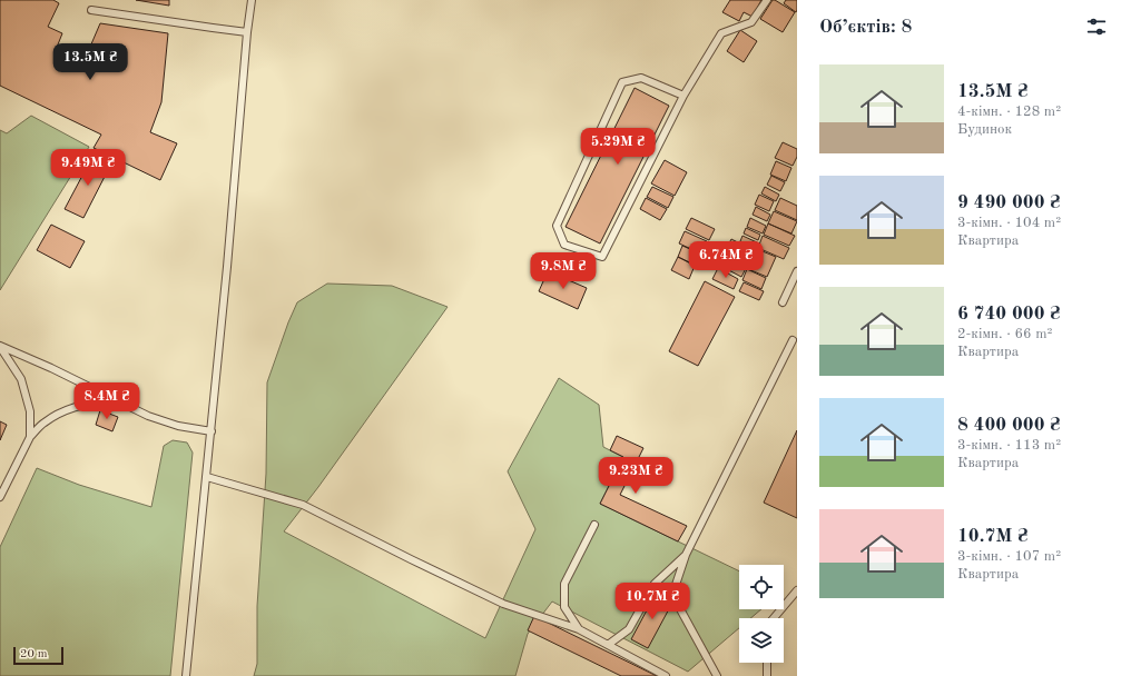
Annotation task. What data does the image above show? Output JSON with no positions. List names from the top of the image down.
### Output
{
  "scale_bar": "20 m",
  "page": {
    "heading": "Об’єктів: 8",
    "price": [
      "13.5M ₴",
      "5.29M ₴",
      "9.49M ₴",
      "6.74M ₴",
      "9.8M ₴",
      "8.4M ₴",
      "9.23M ₴",
      "10.7M ₴"
    ],
    "list": [
      {
        "name": "13.5M ₴",
        "note": "4-кімн. · 128 m² · Будинок"
      },
      {
        "name": "9 490 000 ₴",
        "note": "3-кімн. · 104 m² · Квартира"
      },
      {
        "name": "6 740 000 ₴",
        "note": "2-кімн. · 66 m² · Квартира"
      },
      {
        "name": "8 400 000 ₴",
        "note": "3-кімн. · 113 m² · Квартира"
      },
      {
        "name": "10.7M ₴",
        "note": "3-кімн. · 107 m² · Квартира"
      }
    ],
    "scale": "20 m"
  }
}
